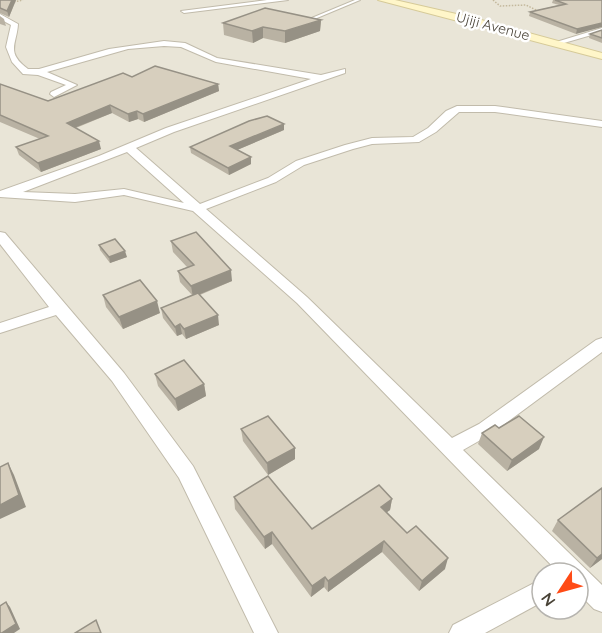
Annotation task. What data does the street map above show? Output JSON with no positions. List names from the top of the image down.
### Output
{
  "streets": {
    "main road": ["Ujiji Avenue"]
  },
  "north": "bottom left"
}
